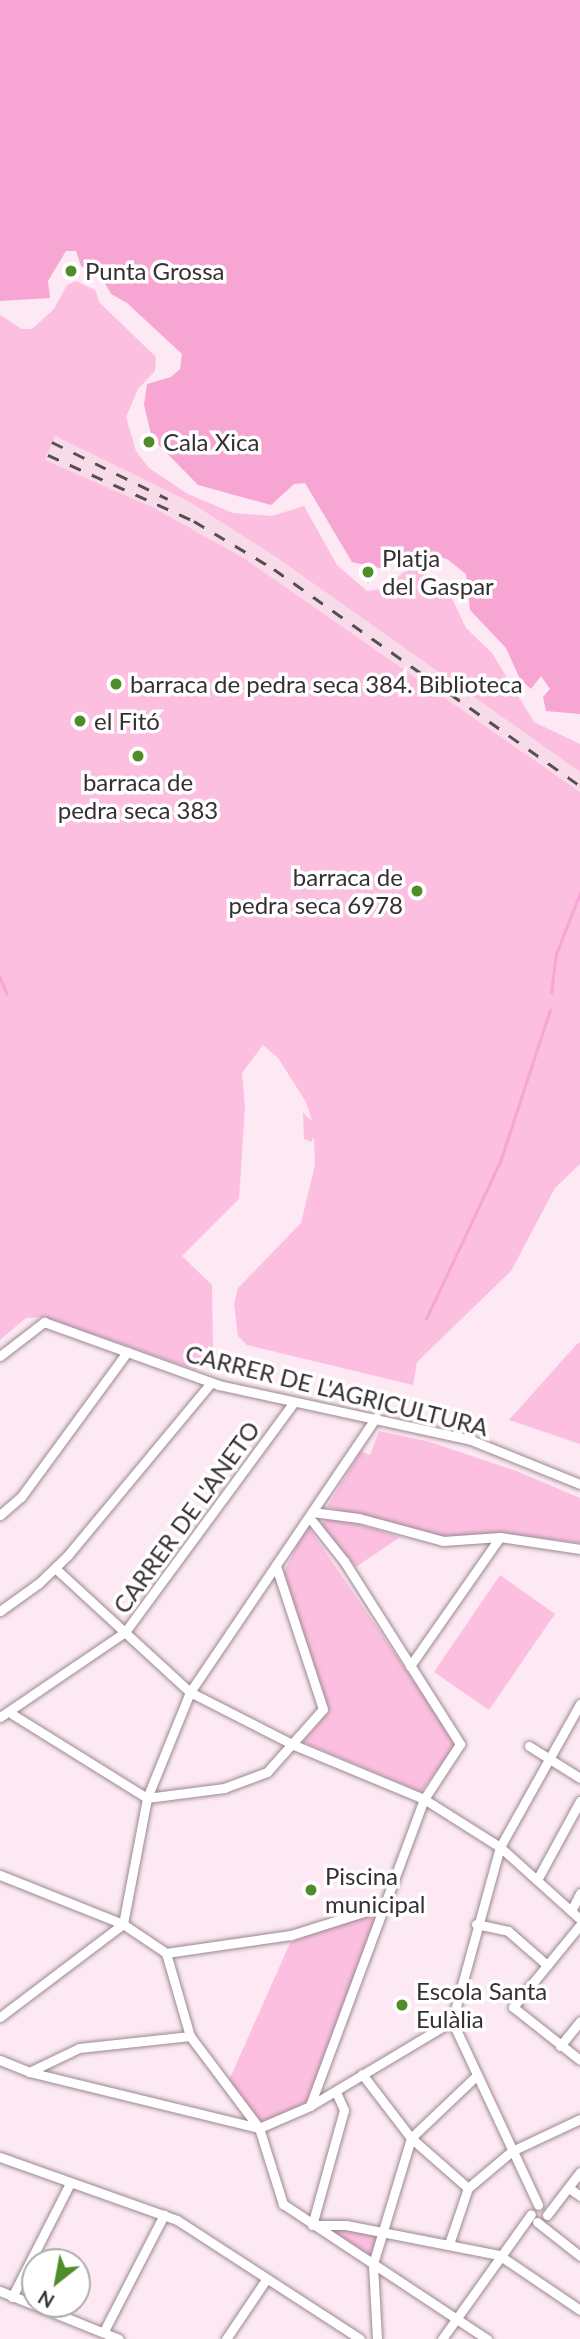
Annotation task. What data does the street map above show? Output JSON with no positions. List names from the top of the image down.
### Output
{
  "streets": {
    "street": ["CARRER DE L'AGRICULTURA", "CARRER DE L'ANETO"]
  },
  "crossings": [
    ["CARRER DE L'AGRICULTURA", "CARRER DE L'ANETO"]
  ],
  "places": [
    "Punta Grossa",
    "Cala Xica",
    "Platja del Gaspar",
    "barraca de pedra seca 384. Biblioteca",
    "el Fitó",
    "barraca de pedra seca 383",
    "barraca de pedra seca 6978",
    "Piscina municipal",
    "Escola Santa Eulàlia"
  ],
  "north": "bottom left"
}
